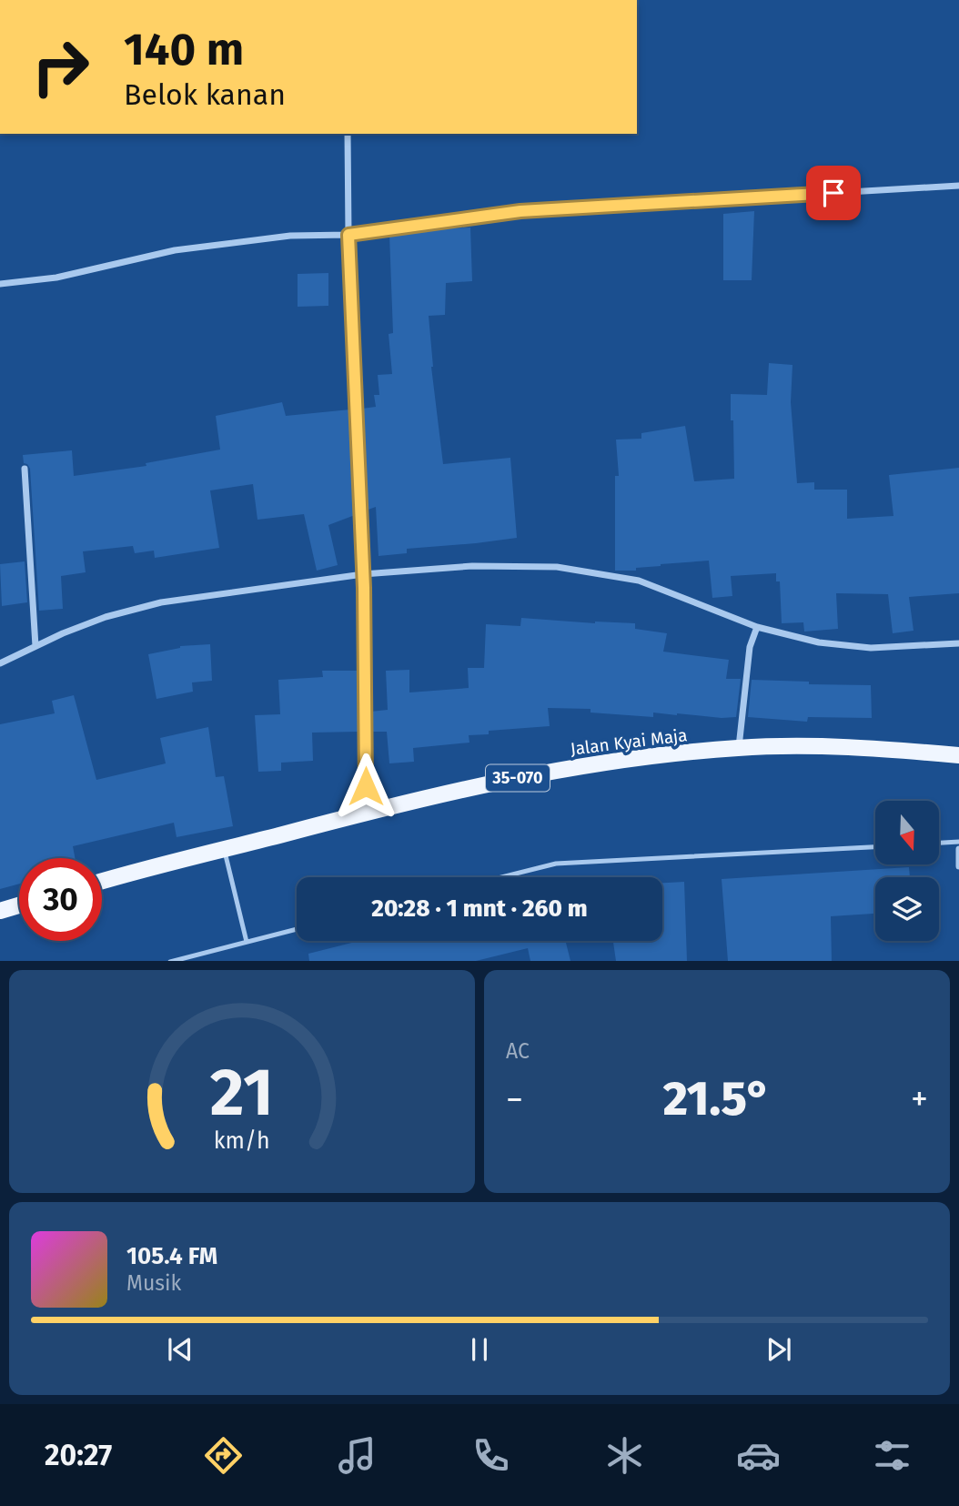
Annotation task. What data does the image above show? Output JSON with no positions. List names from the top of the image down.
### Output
{
  "streets": {
    "main road": ["Jalan Kyai Maja", "35-070"]
  },
  "north": "bottom",
  "page": {
    "turn": ["140 m", "Belok kanan"],
    "limit": "30",
    "trip": "20:28 · 1 mnt · 260 m",
    "tile": "AC",
    "heat": ["−", "21.5°", "+"],
    "song": ["105.4 FM", "Musik"],
    "tabs": "20:27",
    "gauge": ["21", "km/h"]
  }
}
